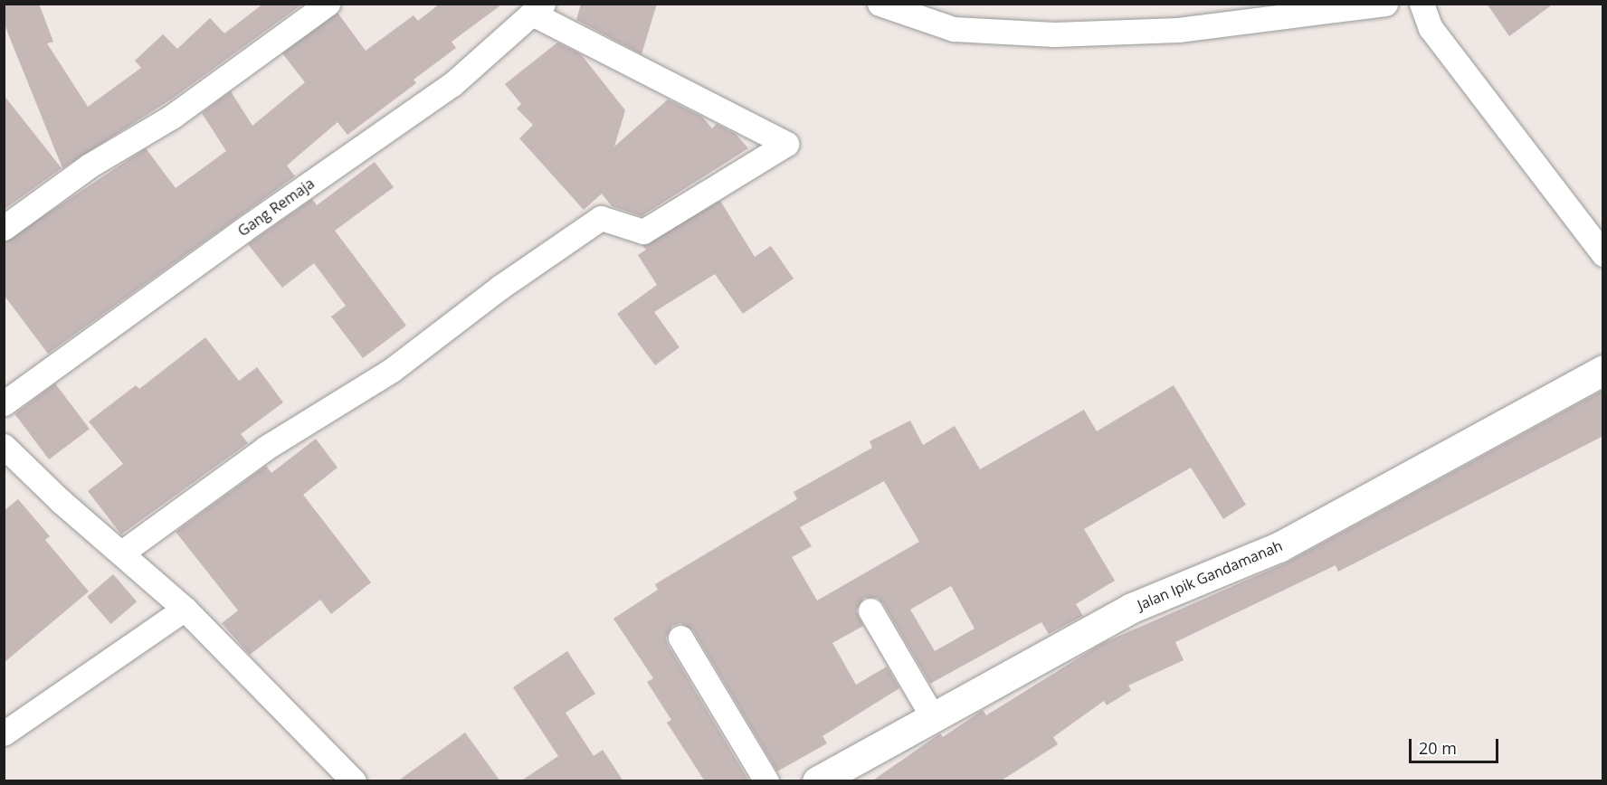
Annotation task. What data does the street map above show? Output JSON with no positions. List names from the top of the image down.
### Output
{
  "streets": {
    "street": ["Gang Remaja", "Jalan Ipik Gandamanah"]
  },
  "scale_bar": "20 m"
}
